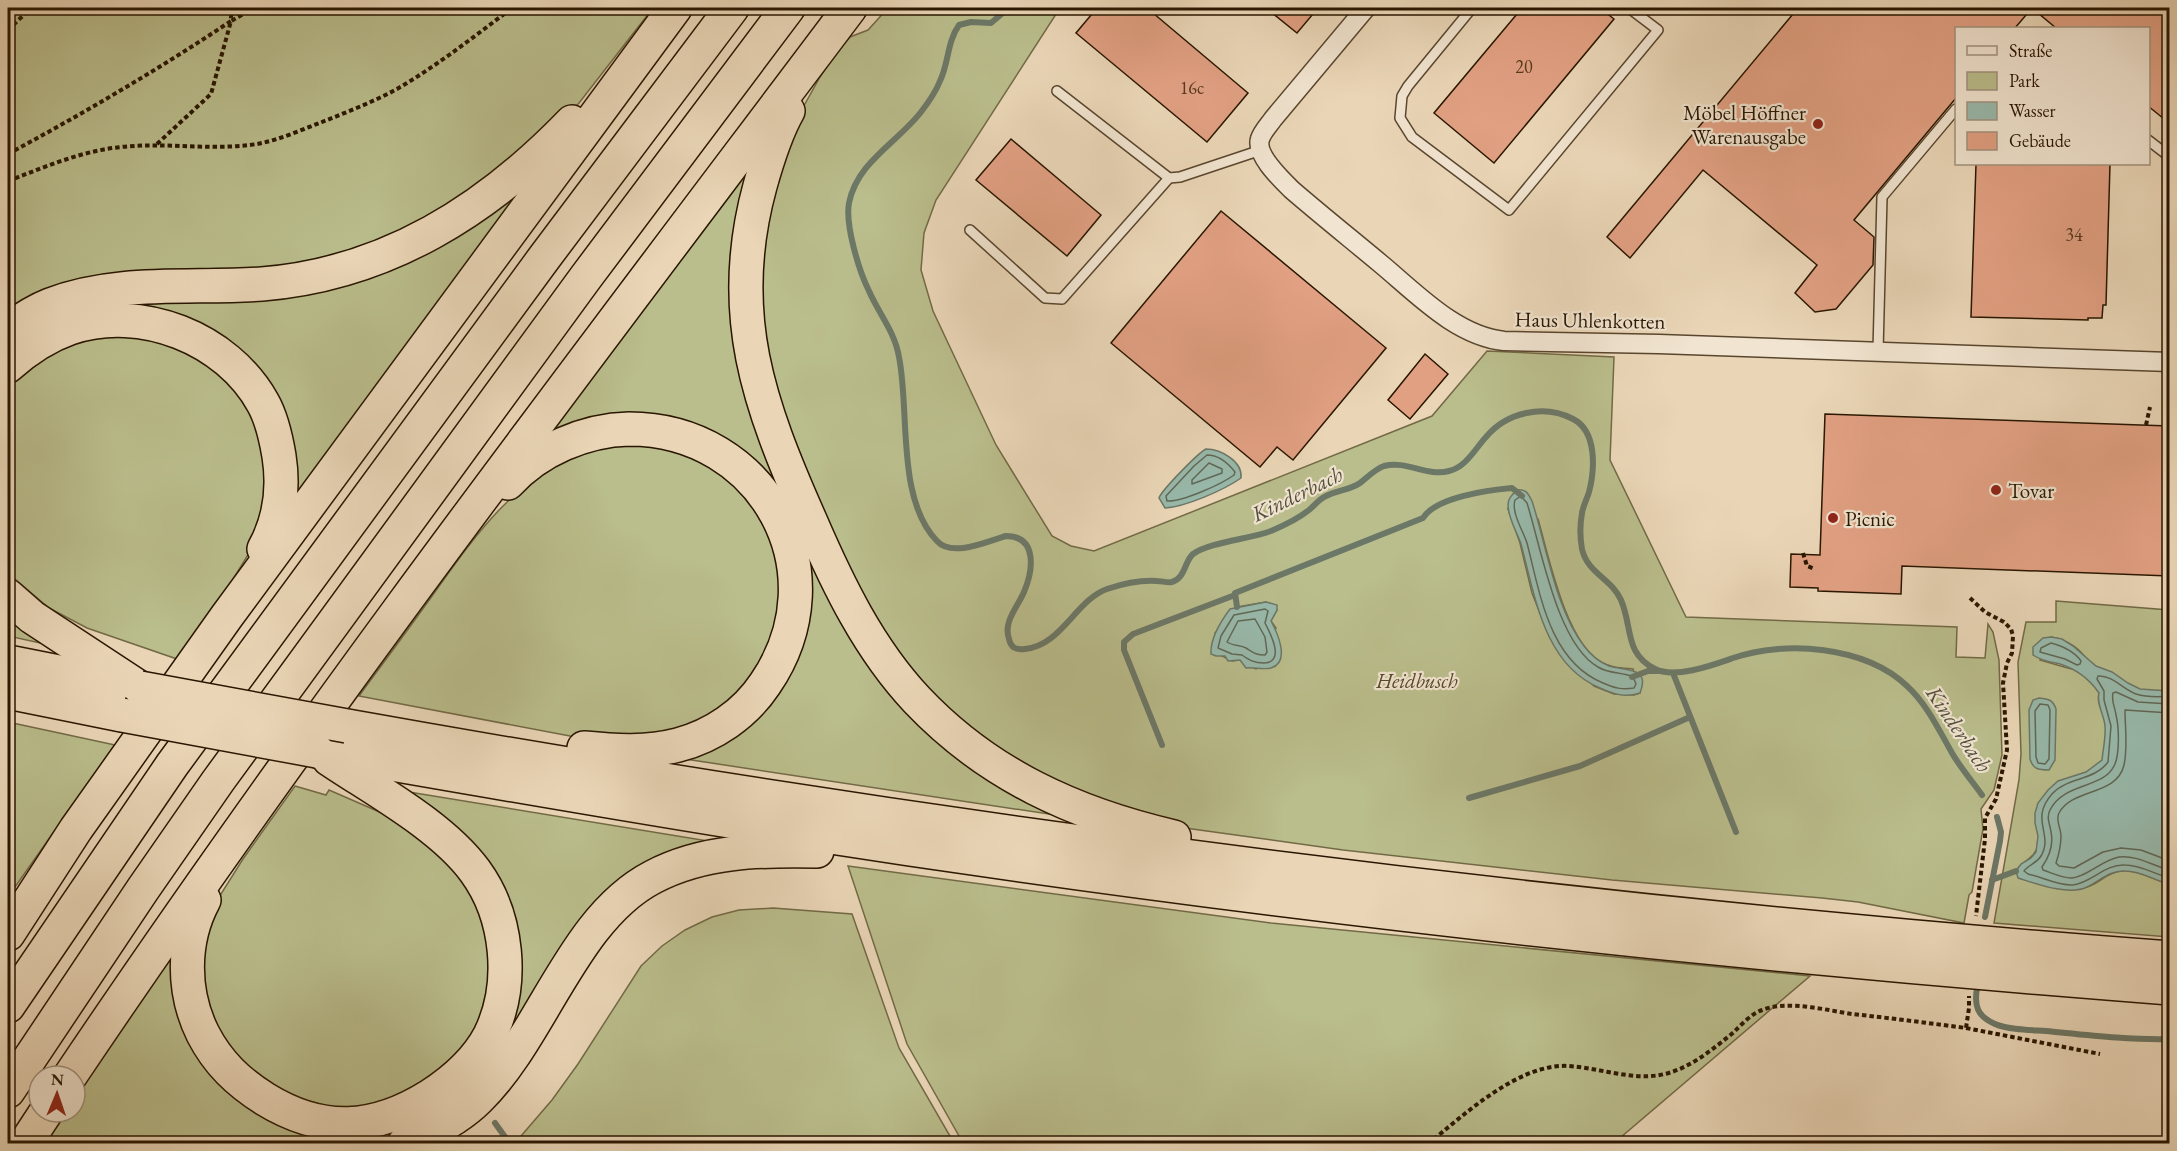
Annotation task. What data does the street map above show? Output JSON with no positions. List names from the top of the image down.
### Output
{
  "streets": {
    "street": ["Haus Uhlenkotten"]
  },
  "water": ["Kinderbach"],
  "parks": ["Heidbusch"],
  "places": ["Möbel Höffner Warenausgabe", "Tovar", "Picnic"],
  "house_numbers": ["20", "16c", "34"],
  "legend": [
    "Straße",
    "Park",
    "Wasser",
    "Gebäude"
  ],
  "north": "top"
}
